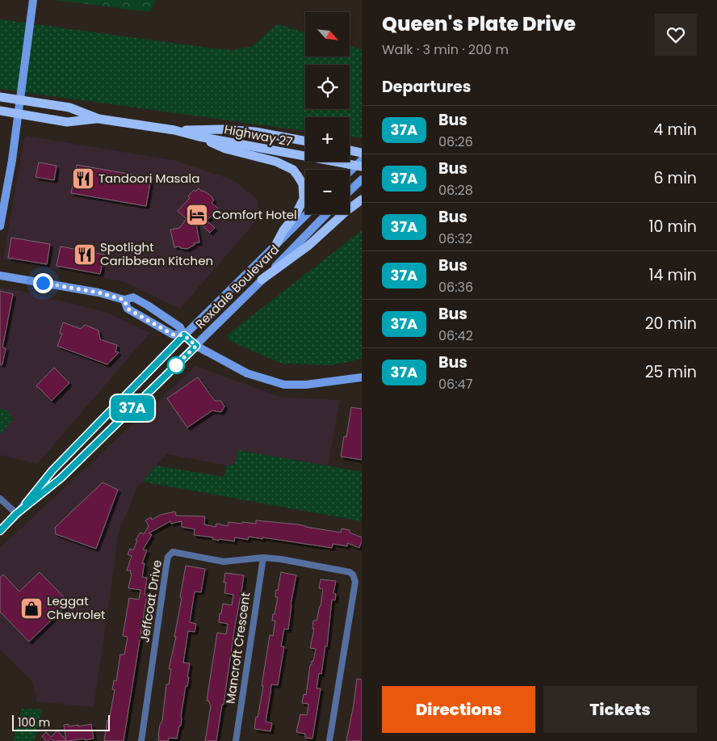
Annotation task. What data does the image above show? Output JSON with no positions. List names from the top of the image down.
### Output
{
  "streets": {
    "main road": ["Highway 27", "Rexdale Boulevard"],
    "street": ["Jeffcoat Drive", "Mancroft Crescent"]
  },
  "crossings": [
    ["Jeffcoat Drive", "Mancroft Crescent"]
  ],
  "places": {
    "restaurant": ["Tandoori Masala", "Spotlight Caribbean Kitchen"],
    "hotel": ["Comfort Hotel"],
    "shop": ["Leggat Chevrolet"]
  },
  "lines": ["bus line 37A"],
  "scale_bar": "100 m",
  "north": "bottom right",
  "page": {
    "on_map": "37A",
    "heading": [
      ["Queen's Plate Drive", "Walk · 3 min · 200 m"],
      "Departures"
    ],
    "map_buttons": ["+", "−"],
    "list": [
      {
        "mark": "37A",
        "name": "Bus",
        "note": "06:26",
        "value": "4 min"
      },
      {
        "mark": "37A",
        "name": "Bus",
        "note": "06:28",
        "value": "6 min"
      },
      {
        "mark": "37A",
        "name": "Bus",
        "note": "06:32",
        "value": "10 min"
      },
      {
        "mark": "37A",
        "name": "Bus",
        "note": "06:36",
        "value": "14 min"
      },
      {
        "mark": "37A",
        "name": "Bus",
        "note": "06:42",
        "value": "20 min"
      },
      {
        "mark": "37A",
        "name": "Bus",
        "note": "06:47",
        "value": "25 min"
      }
    ],
    "buttons": ["Directions", "Tickets"],
    "scale": "100 m"
  }
}
